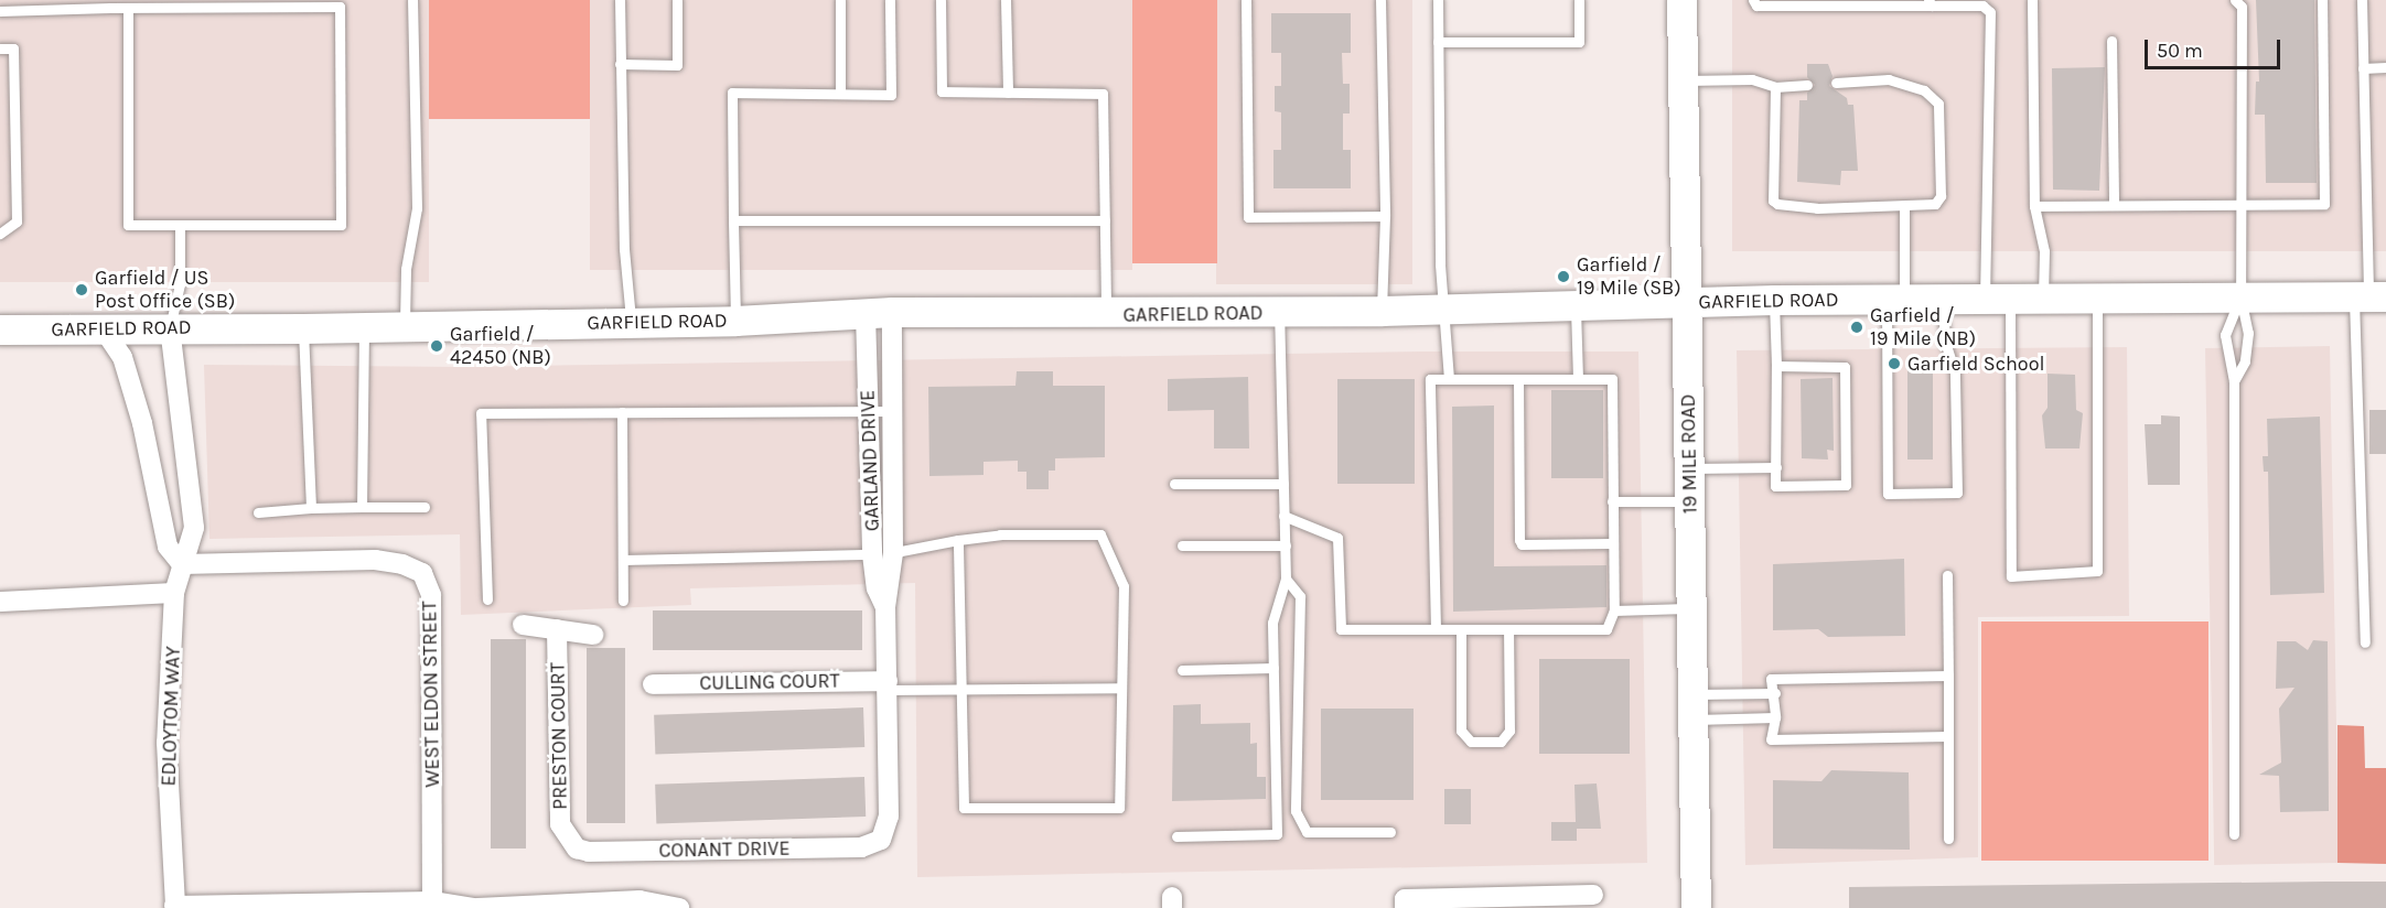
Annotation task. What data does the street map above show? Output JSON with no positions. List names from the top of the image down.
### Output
{
  "streets": {
    "main road": ["GARFIELD ROAD", "19 MILE ROAD"],
    "street": [
      "GARLAND DRIVE",
      "CULLING COURT",
      "WEST ELDON STREET",
      "EDLOYTOM WAY",
      "PRESTON COURT",
      "CONANT DRIVE"
    ]
  },
  "crossings": [
    ["GARFIELD ROAD", "19 MILE ROAD"],
    ["GARFIELD ROAD", "GARLAND DRIVE"],
    ["GARFIELD ROAD", "EDLOYTOM WAY"],
    ["GARLAND DRIVE", "CULLING COURT"],
    ["GARLAND DRIVE", "CONANT DRIVE"],
    ["WEST ELDON STREET", "EDLOYTOM WAY"],
    ["PRESTON COURT", "CONANT DRIVE"]
  ],
  "places": [
    "Garfield / 19 Mile (SB)",
    "Garfield / US Post Office (SB)",
    "Garfield / 19 Mile (NB)",
    "Garfield / 42450 (NB)",
    "Garfield School"
  ],
  "scale_bar": "50 m"
}
